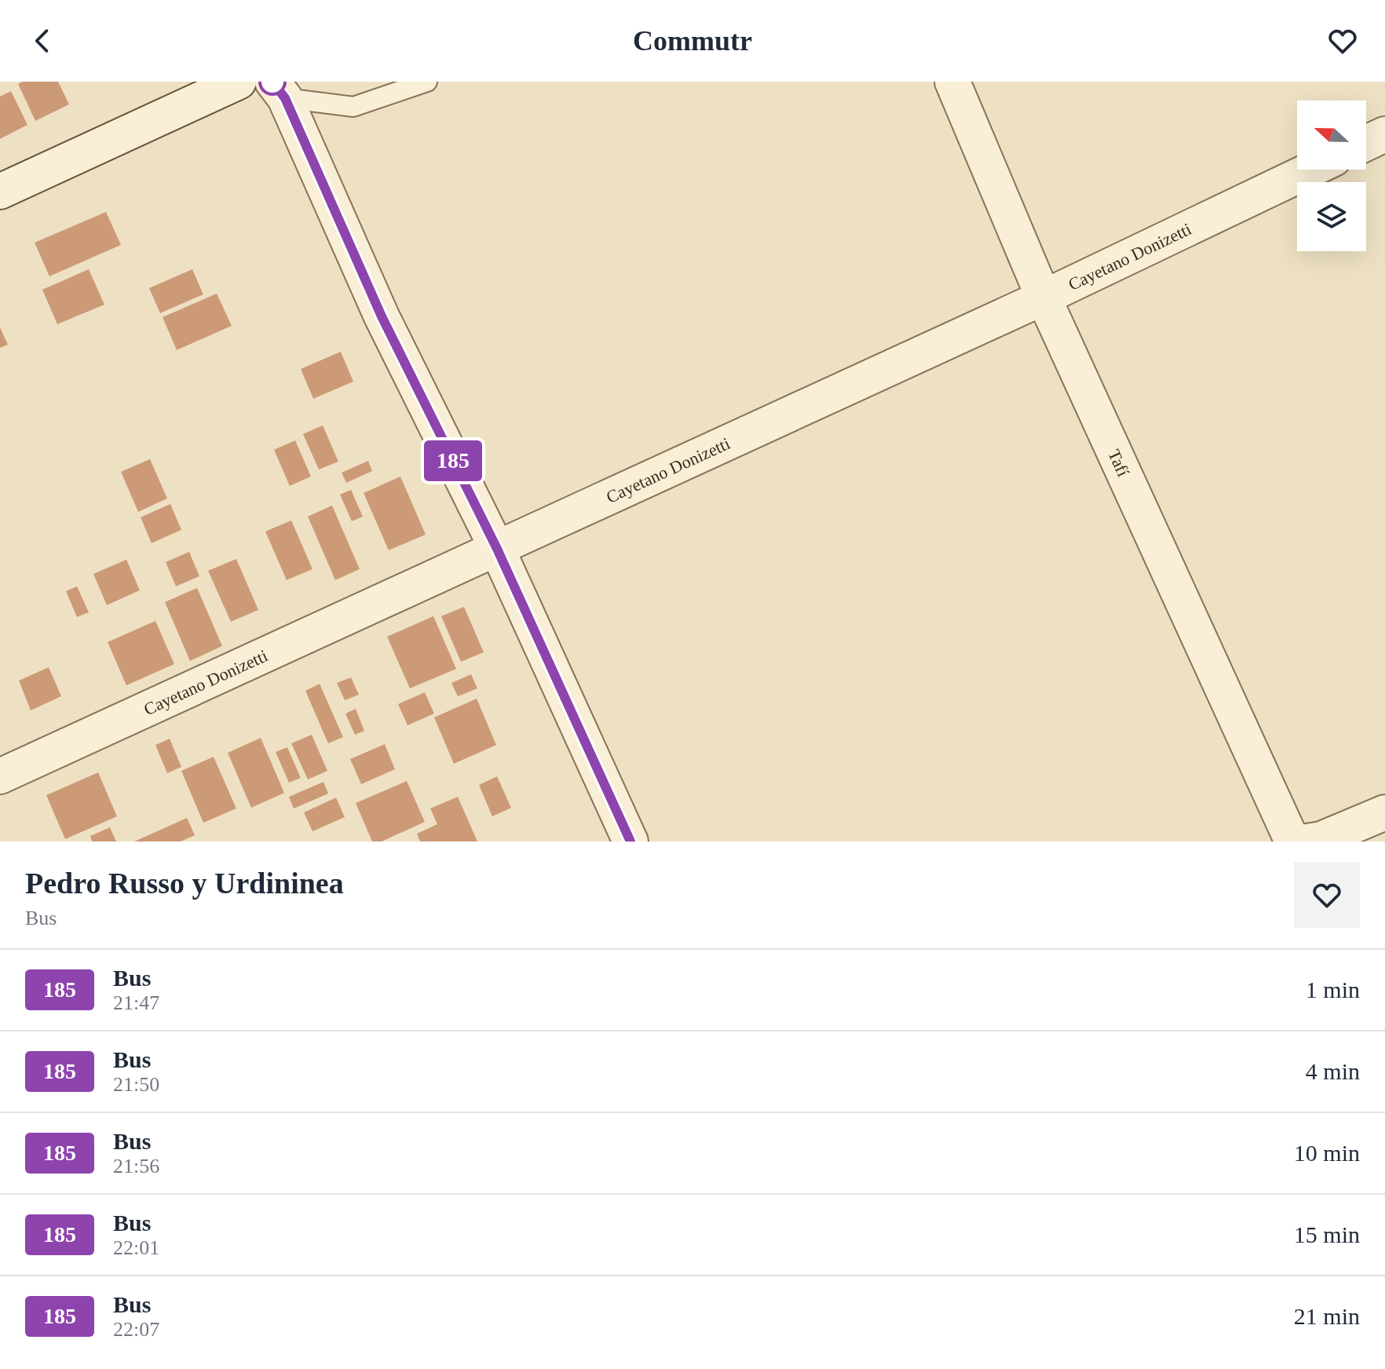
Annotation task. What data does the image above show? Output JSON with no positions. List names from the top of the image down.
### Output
{
  "streets": {
    "street": ["Cayetano Donizetti", "Tafí"]
  },
  "crossings": [
    ["Cayetano Donizetti", "Tafí"]
  ],
  "lines": ["bus line 185"],
  "north": "left",
  "page": {
    "header": "Commutr",
    "on_map": "185",
    "heading": ["Pedro Russo y Urdininea", "Bus"],
    "list": [
      {
        "mark": "185",
        "name": "Bus",
        "note": "21:47",
        "value": "1 min"
      },
      {
        "mark": "185",
        "name": "Bus",
        "note": "21:50",
        "value": "4 min"
      },
      {
        "mark": "185",
        "name": "Bus",
        "note": "21:56",
        "value": "10 min"
      },
      {
        "mark": "185",
        "name": "Bus",
        "note": "22:01",
        "value": "15 min"
      },
      {
        "mark": "185",
        "name": "Bus",
        "note": "22:07",
        "value": "21 min"
      }
    ]
  }
}
